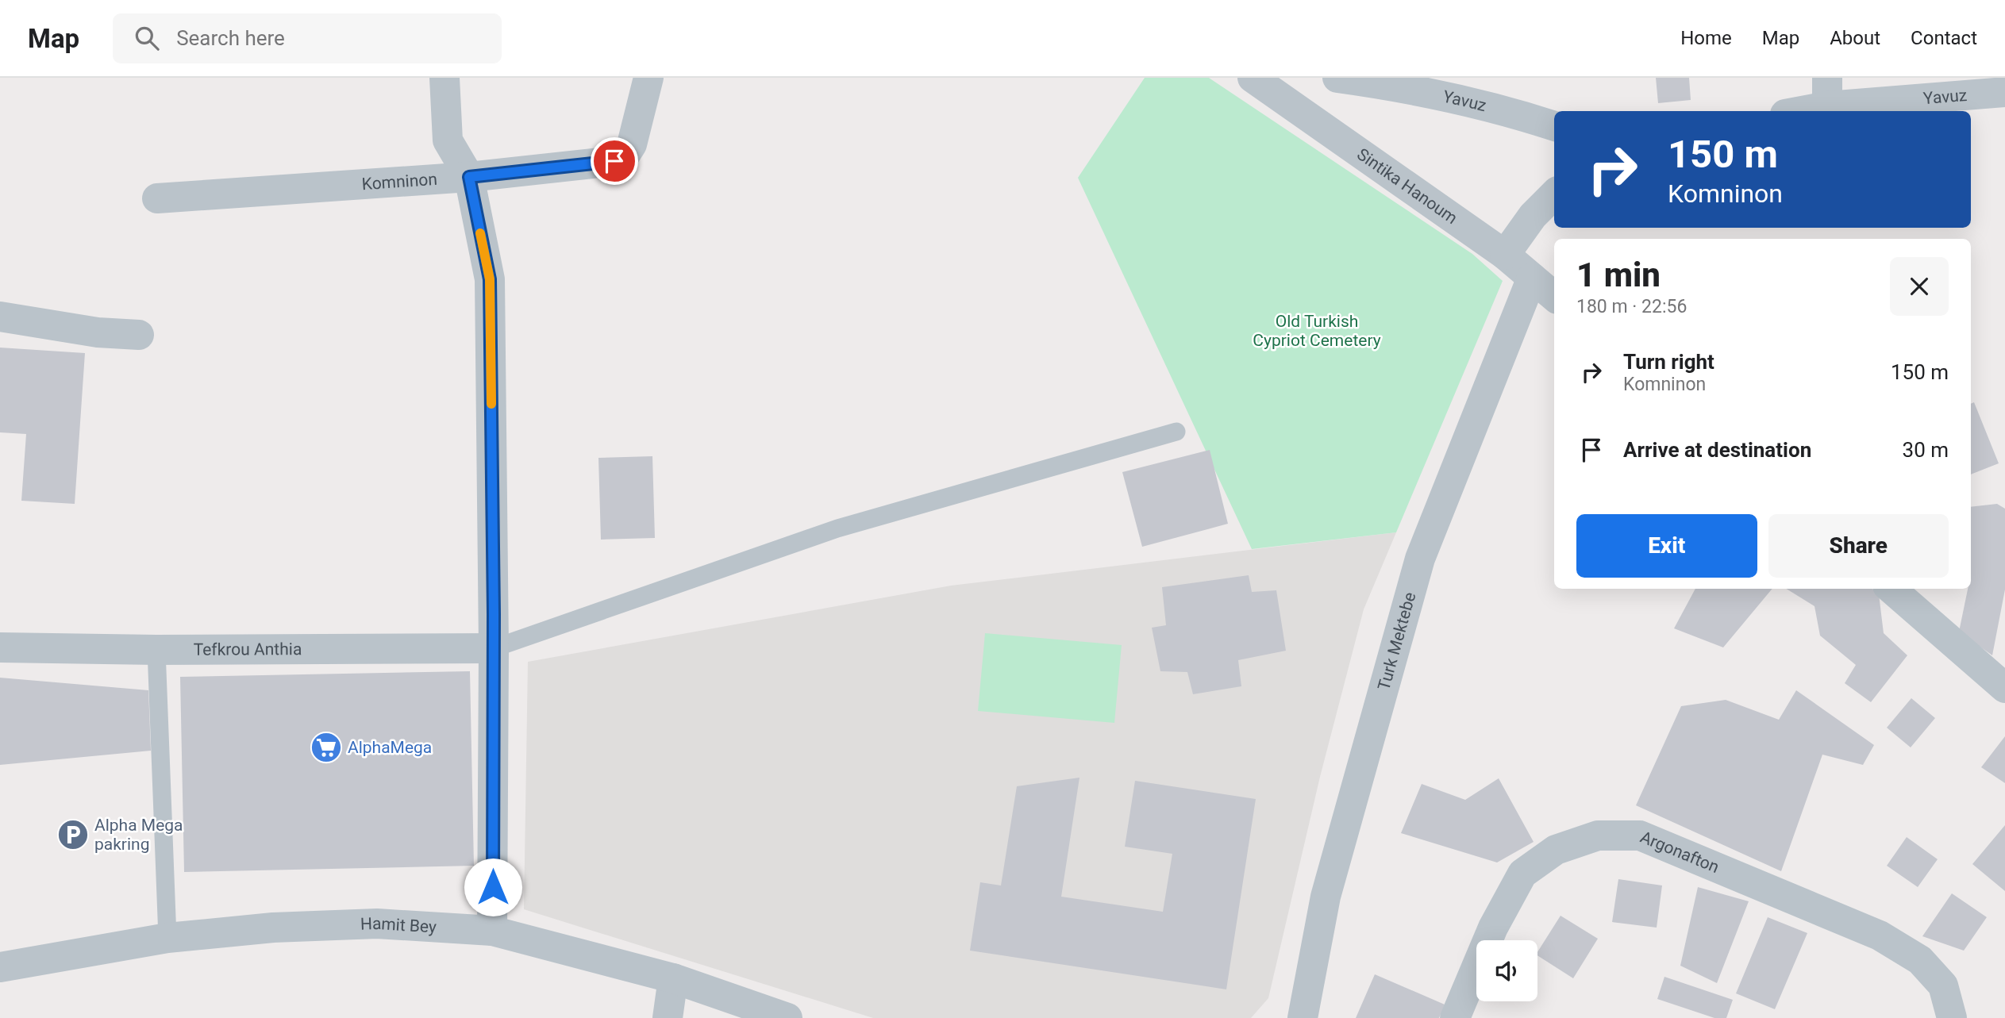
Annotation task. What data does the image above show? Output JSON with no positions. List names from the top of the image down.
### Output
{
  "streets": {
    "street": [
      "Yavuz",
      "Komninon",
      "Sintika Hanoum",
      "Turk Mektebe",
      "Tefkrou Anthia",
      "Argonafton",
      "Hamit Bey"
    ]
  },
  "crossings": [
    ["Sintika Hanoum", "Turk Mektebe"]
  ],
  "parks": ["Old Turkish Cypriot Cemetery"],
  "places": {
    "supermarket": ["AlphaMega"],
    "parking": ["Alpha Mega pakring"]
  },
  "page": {
    "header": "Map",
    "search": "Search here",
    "nav": [
      "Home",
      "Map",
      "About",
      "Contact"
    ],
    "turn": ["150 m", "Komninon"],
    "heading": ["1 min", "180 m · 22:56"],
    "list": [
      {
        "name": "Turn right",
        "note": "Komninon",
        "value": "150 m"
      },
      {
        "name": "Arrive at destination",
        "value": "30 m"
      }
    ],
    "buttons": ["Exit", "Share"]
  }
}
